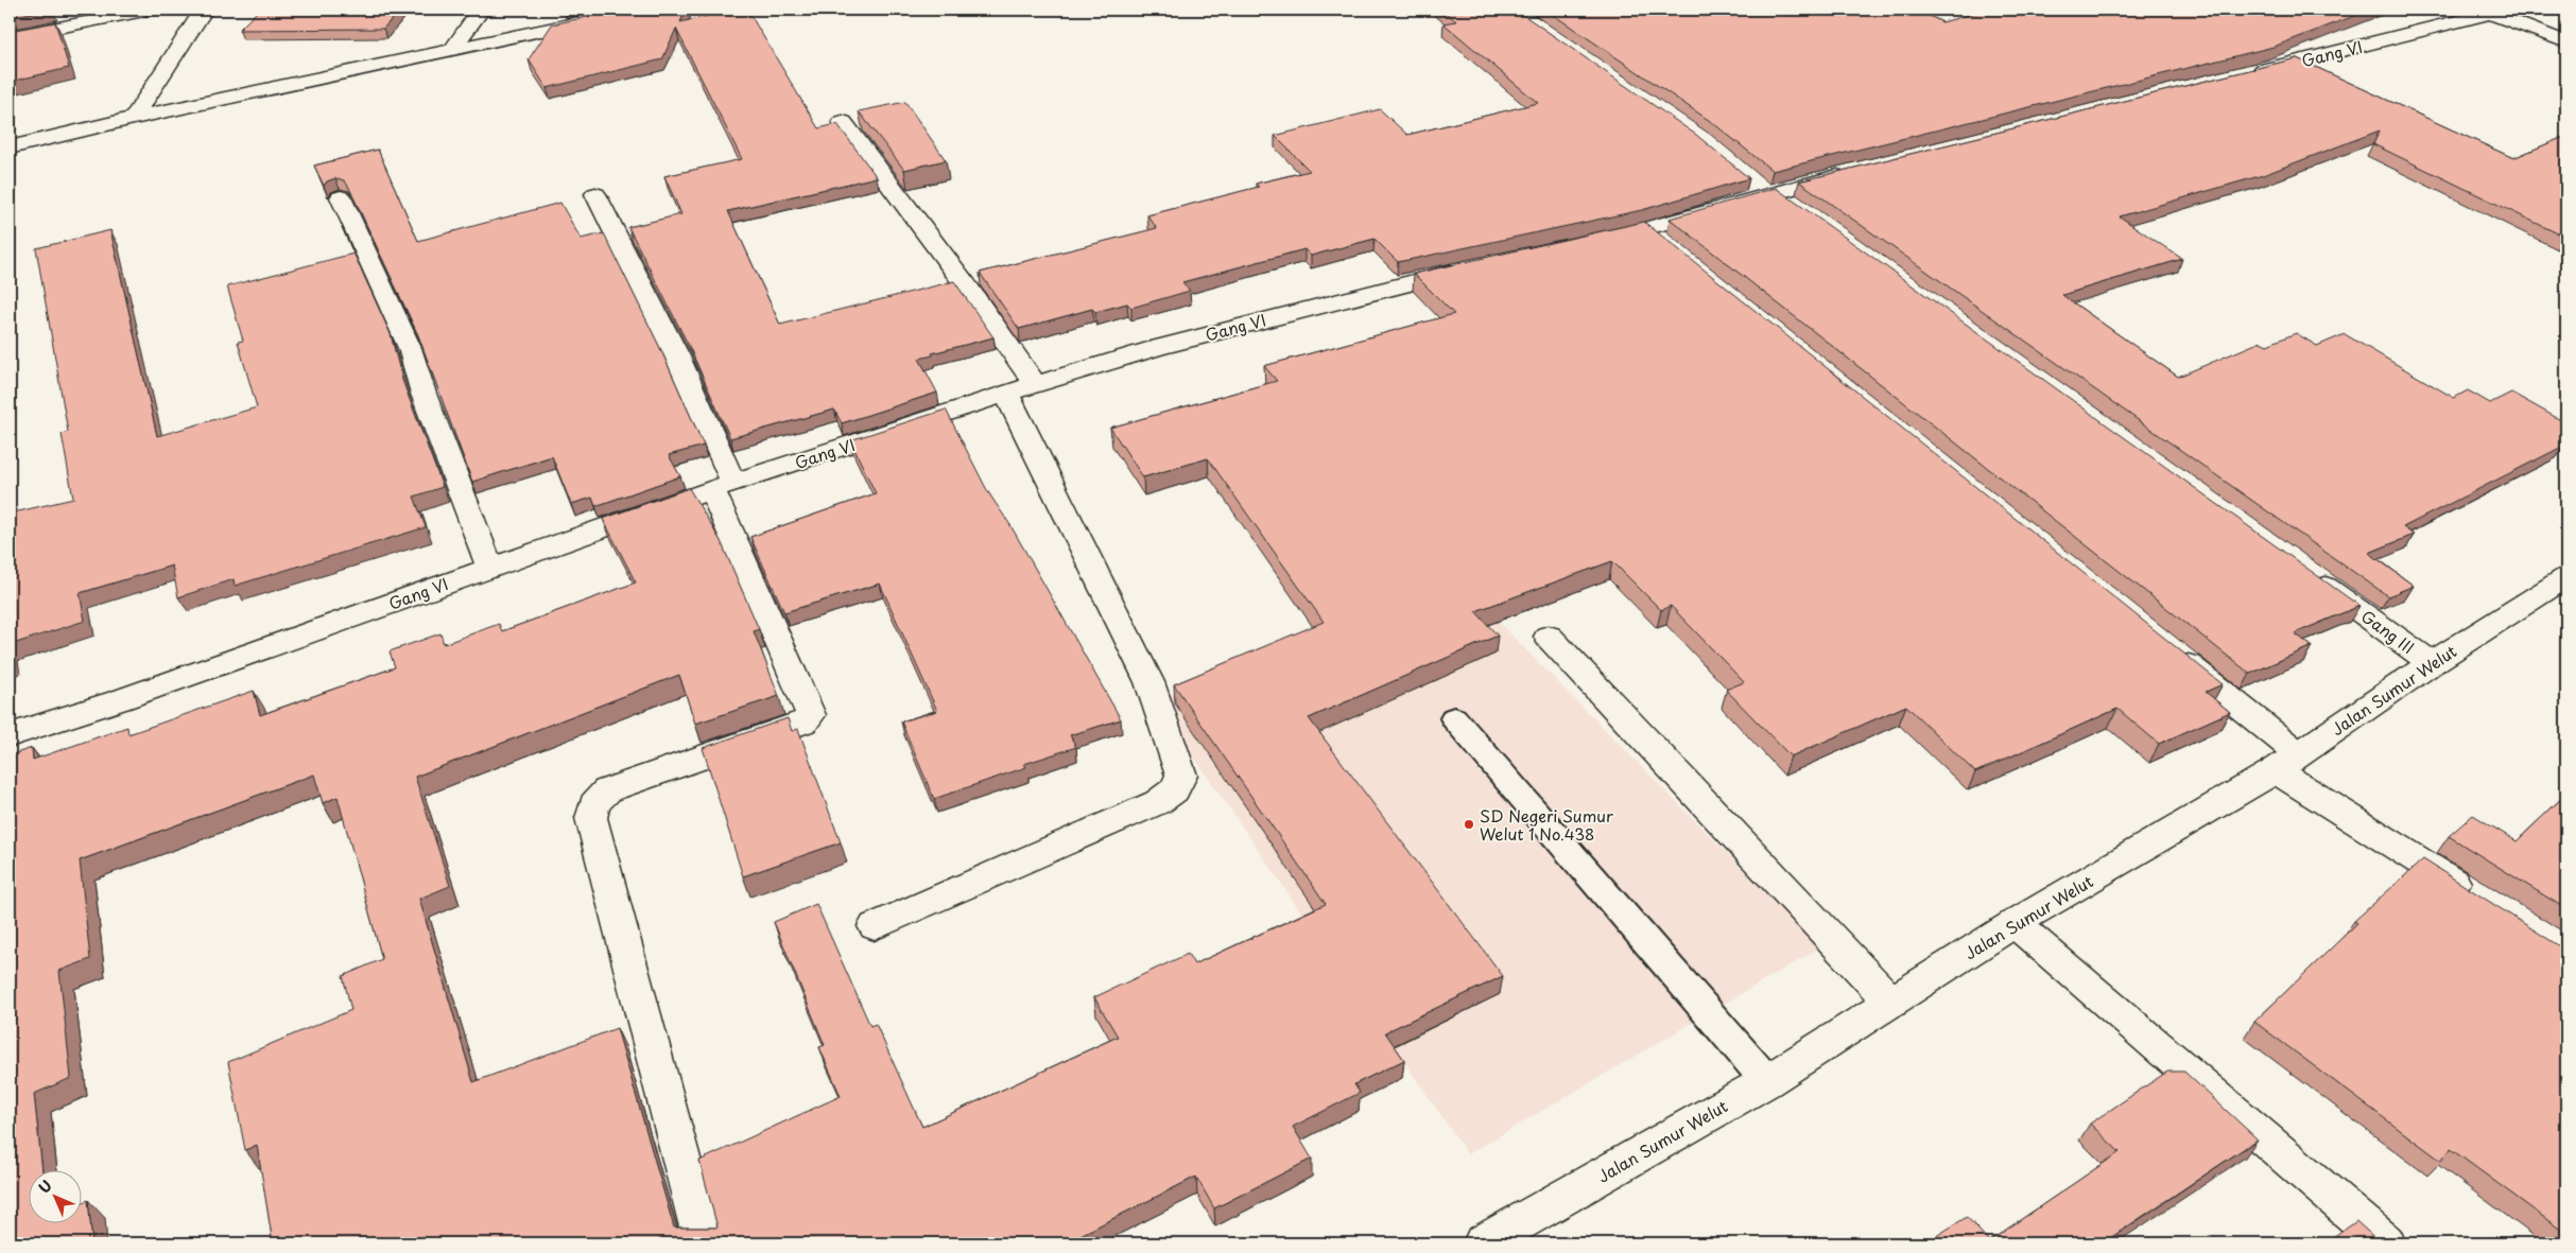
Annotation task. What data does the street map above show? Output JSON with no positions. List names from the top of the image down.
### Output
{
  "streets": {
    "street": ["Gang VI", "Gang III", "Jalan Sumur Welut"]
  },
  "crossings": [
    ["Gang III", "Jalan Sumur Welut"]
  ],
  "places": ["SD Negeri Sumur Welut 1 No.438"],
  "north": "top left"
}
